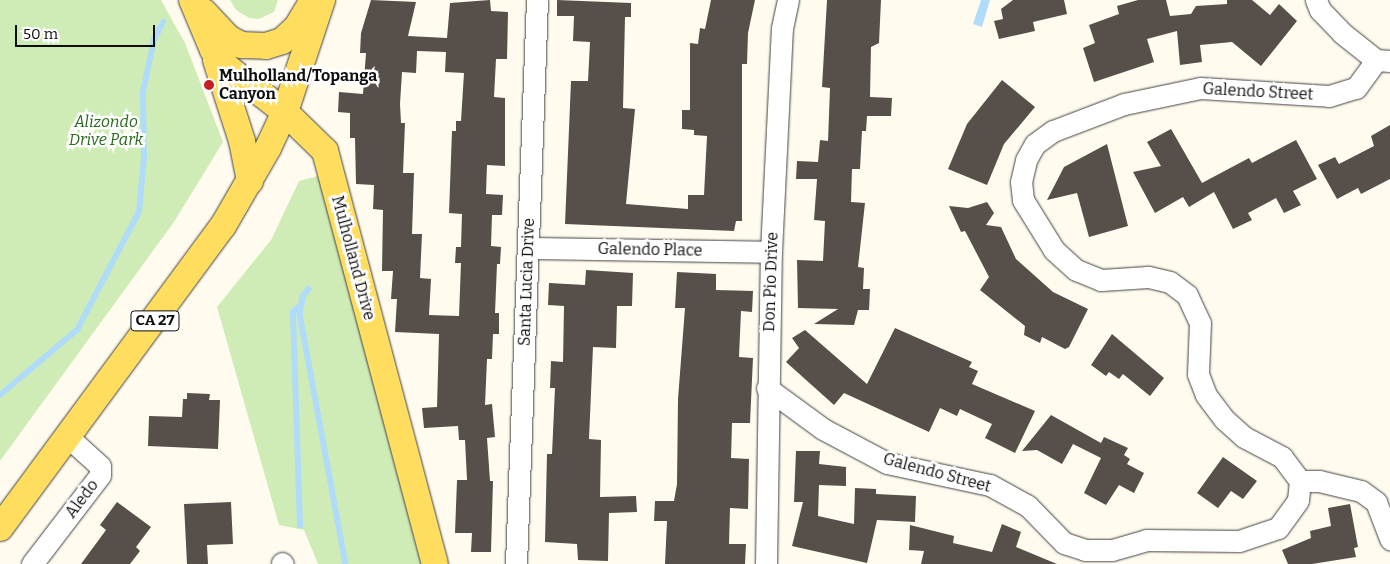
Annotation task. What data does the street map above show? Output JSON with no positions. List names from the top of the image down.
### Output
{
  "streets": {
    "main road": ["Mulholland Drive", "CA 27"],
    "street": [
      "Galendo Street",
      "Galendo Place",
      "Santa Lucia Drive",
      "Don Pio Drive",
      "Aledo"
    ]
  },
  "crossings": [
    ["Galendo Street", "Don Pio Drive"],
    ["Galendo Place", "Santa Lucia Drive"],
    ["Galendo Place", "Don Pio Drive"],
    ["Mulholland Drive", "CA 27"],
    ["CA 27", "Aledo"]
  ],
  "parks": ["Alizondo Drive Park"],
  "places": ["Mulholland/Topanga Canyon"],
  "scale_bar": "50 m"
}
